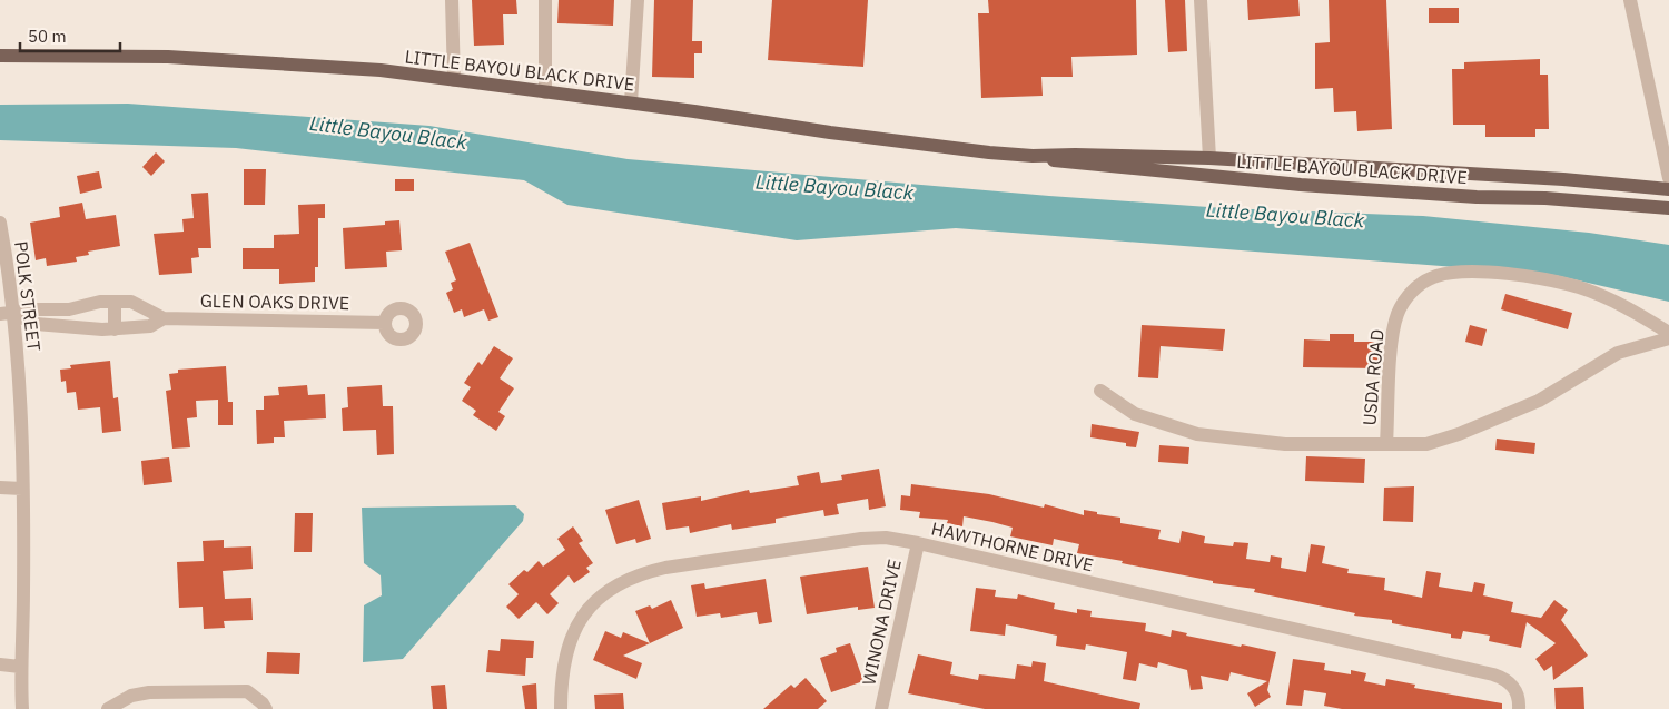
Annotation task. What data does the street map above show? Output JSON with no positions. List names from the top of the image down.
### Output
{
  "streets": {
    "main road": ["LITTLE BAYOU BLACK DRIVE"],
    "street": [
      "POLK STREET",
      "GLEN OAKS DRIVE",
      "USDA ROAD",
      "HAWTHORNE DRIVE",
      "WINONA DRIVE"
    ]
  },
  "crossings": [
    ["POLK STREET", "GLEN OAKS DRIVE"],
    ["HAWTHORNE DRIVE", "WINONA DRIVE"]
  ],
  "water": ["Little Bayou Black"],
  "scale_bar": "50 m"
}
